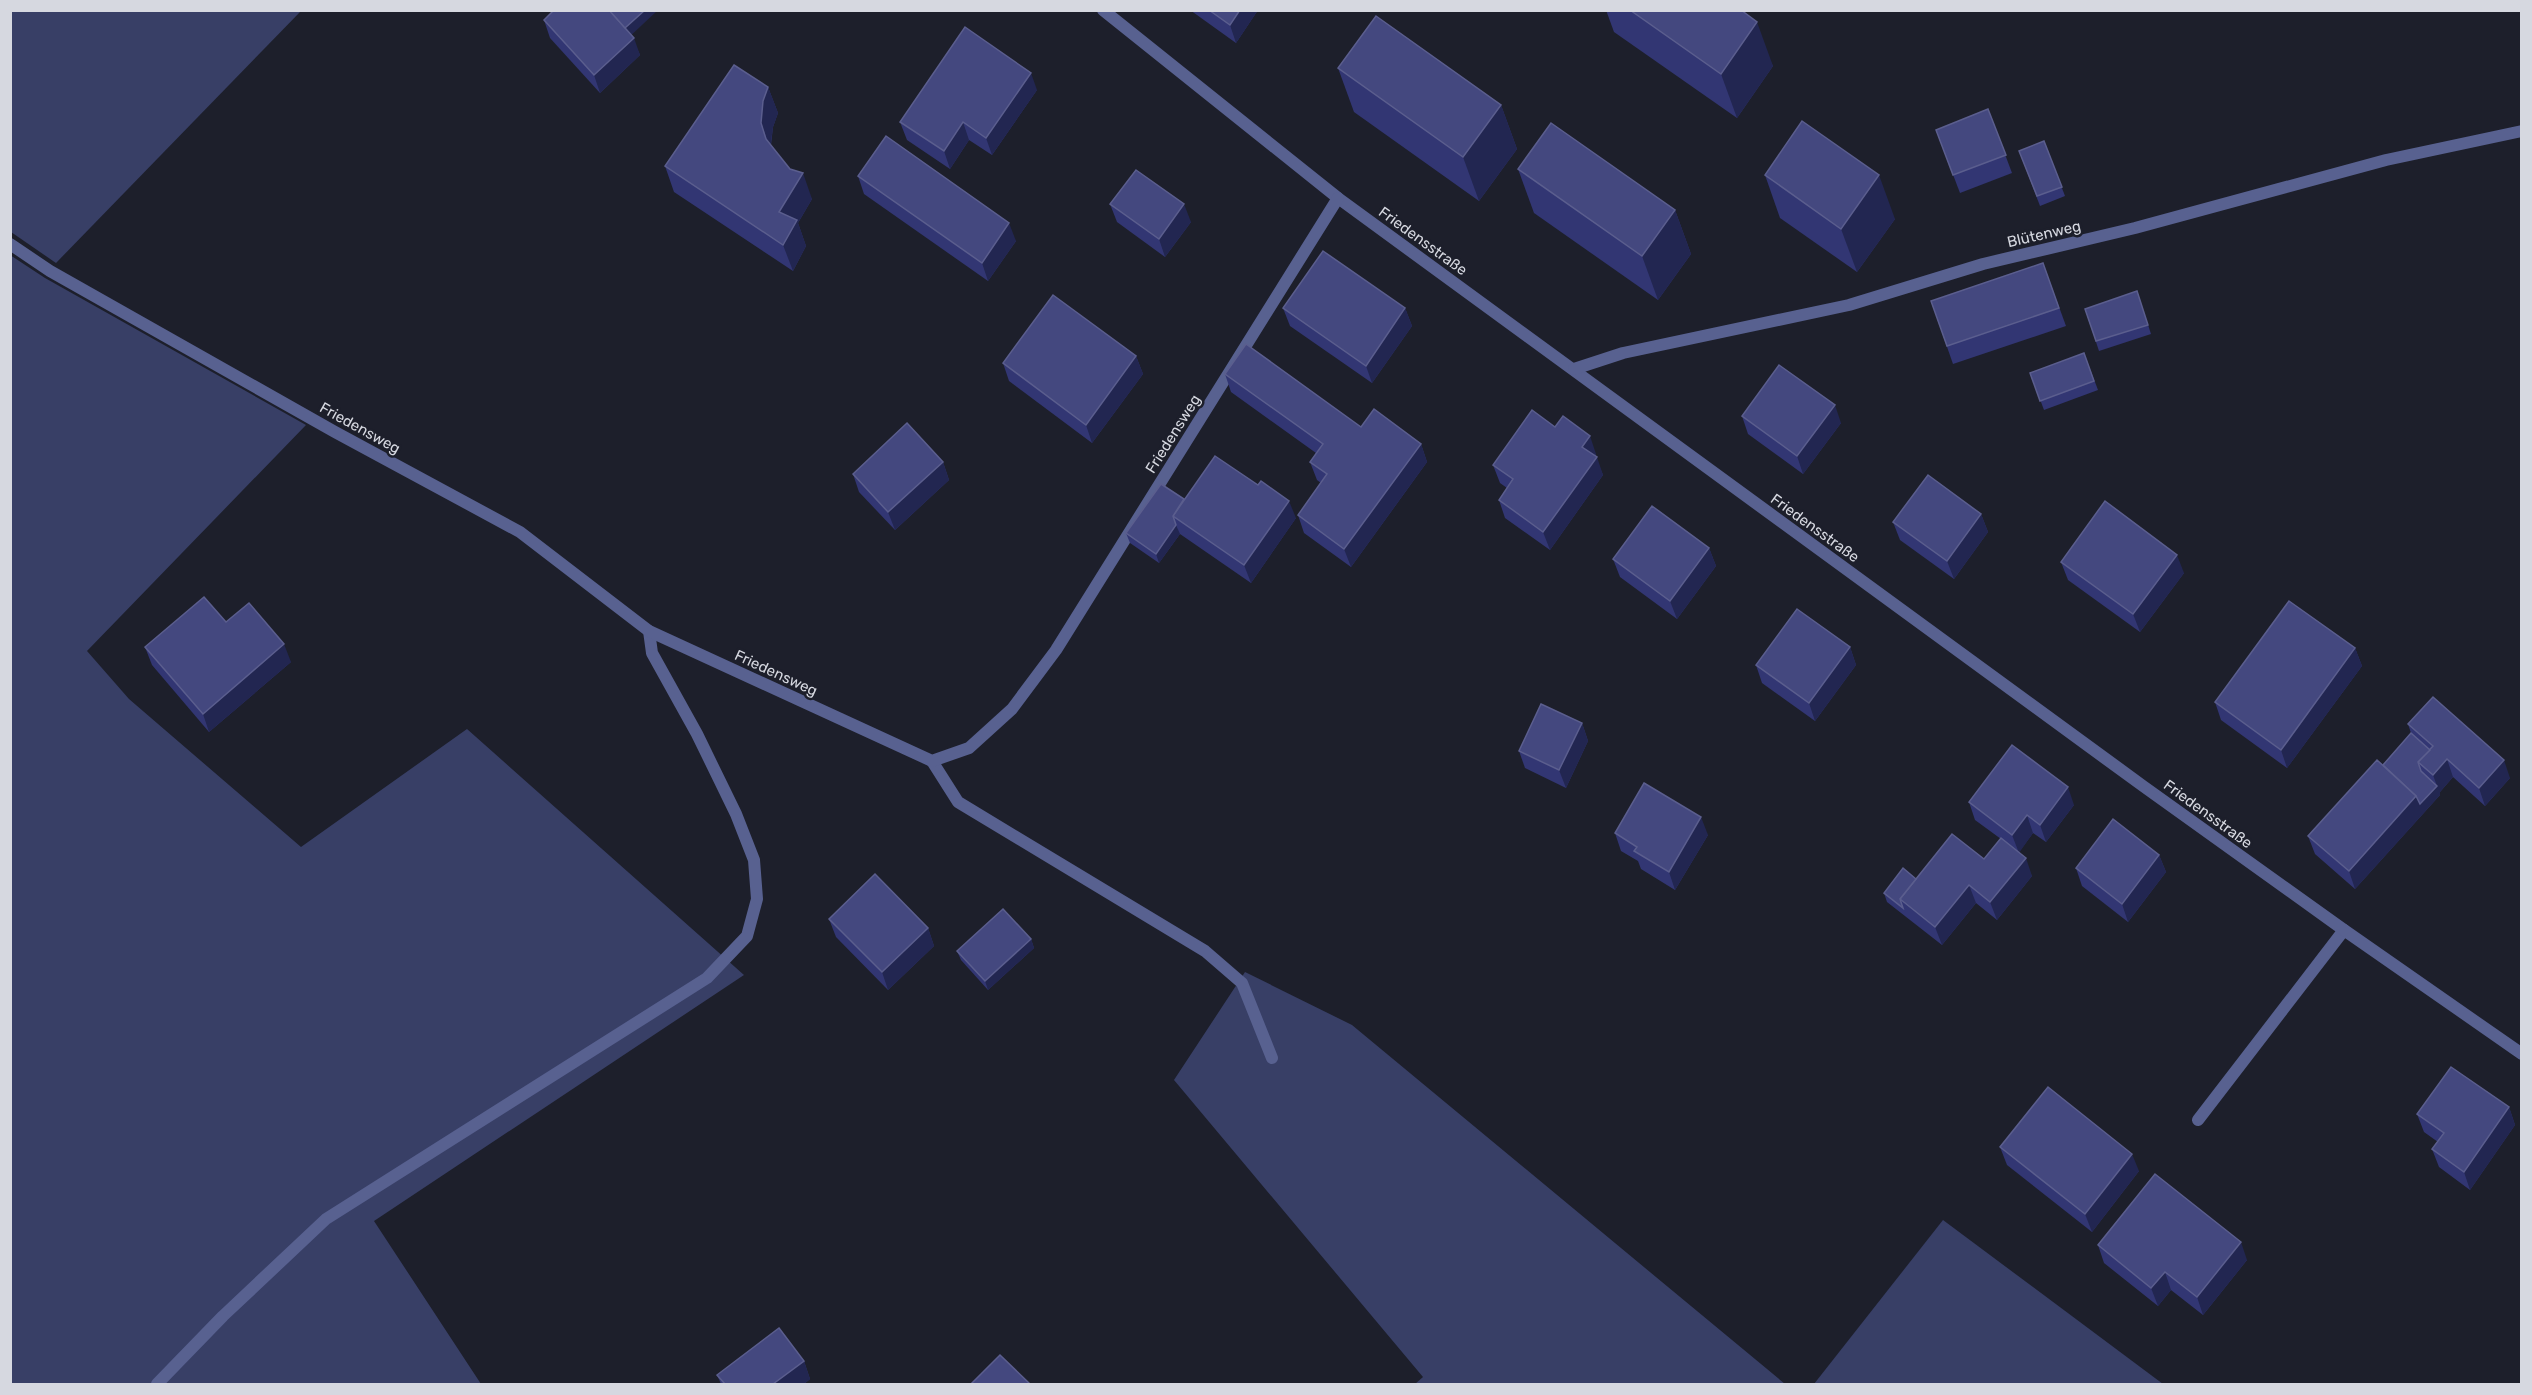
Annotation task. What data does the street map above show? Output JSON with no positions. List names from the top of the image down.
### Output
{
  "streets": {
    "street": ["Blütenweg", "Friedensstraße", "Friedensweg"]
  },
  "crossings": [
    ["Blütenweg", "Friedensstraße"],
    ["Friedensstraße", "Friedensweg"]
  ]
}
